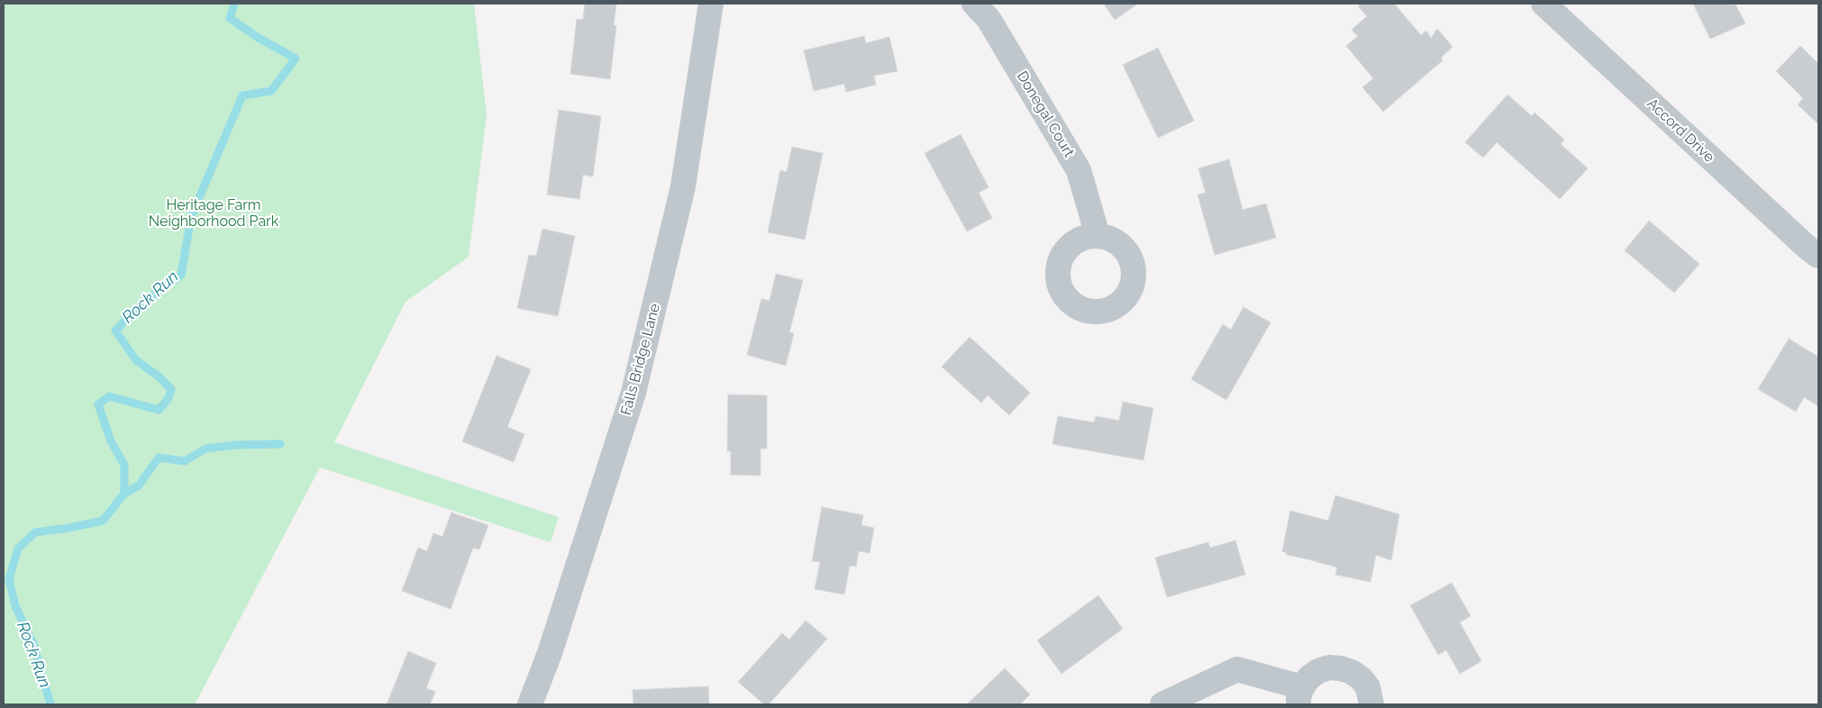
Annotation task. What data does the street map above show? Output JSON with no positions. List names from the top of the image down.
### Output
{
  "streets": {
    "street": ["Donegal Court", "Accord Drive", "Falls Bridge Lane"]
  },
  "water": ["Rock Run"],
  "parks": ["Heritage Farm Neighborhood Park"]
}
